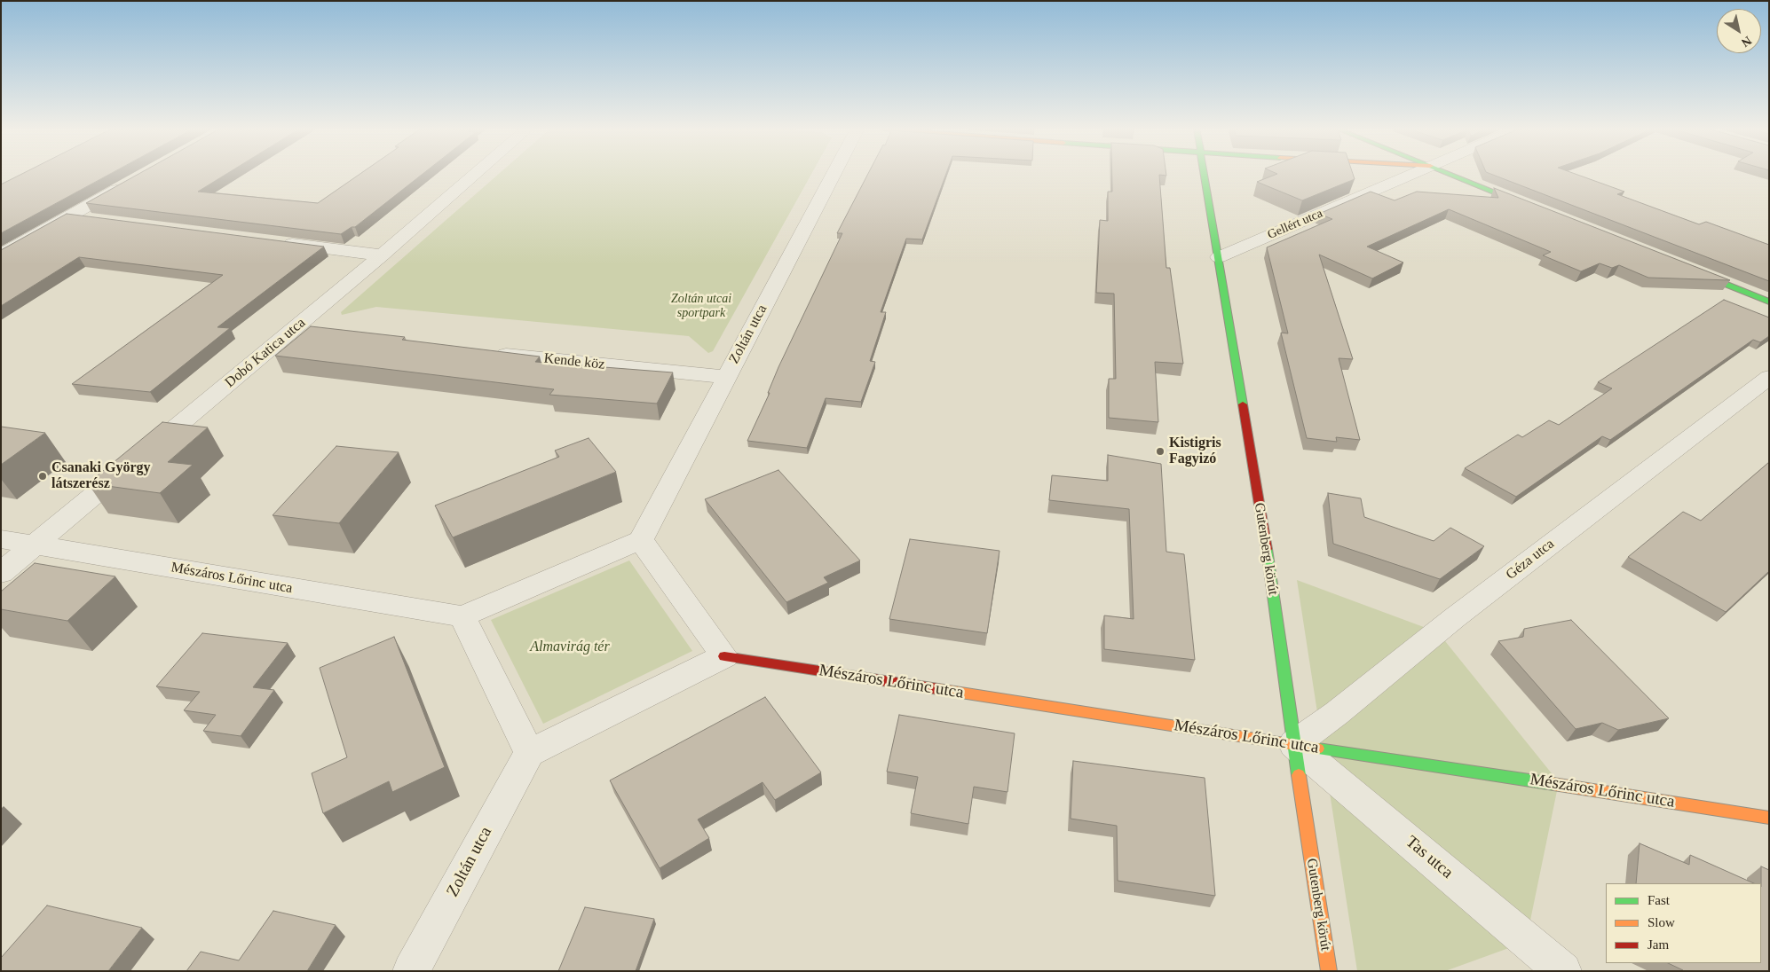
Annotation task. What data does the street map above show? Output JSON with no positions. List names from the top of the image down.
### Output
{
  "streets": {
    "street": [
      "Gellért utca",
      "Zoltán utca",
      "Dobó Katica utca",
      "Kende köz",
      "Gutenberg körút",
      "Géza utca",
      "Mészáros Lőrinc utca",
      "Tas utca"
    ]
  },
  "crossings": [
    ["Gellért utca", "Gutenberg körút"],
    ["Zoltán utca", "Kende köz"],
    ["Dobó Katica utca", "Mészáros Lőrinc utca"],
    ["Gutenberg körút", "Géza utca"],
    ["Gutenberg körút", "Mészáros Lőrinc utca"],
    ["Gutenberg körút", "Tas utca"],
    ["Géza utca", "Mészáros Lőrinc utca"],
    ["Géza utca", "Tas utca"],
    ["Mészáros Lőrinc utca", "Tas utca"]
  ],
  "parks": ["Zoltán utcai sportpark", "Almavirág tér"],
  "places": ["Kistigris Fagyizó", "Csanaki György látszerész"],
  "legend": ["Fast", "Slow", "Jam"],
  "north": "bottom right"
}
